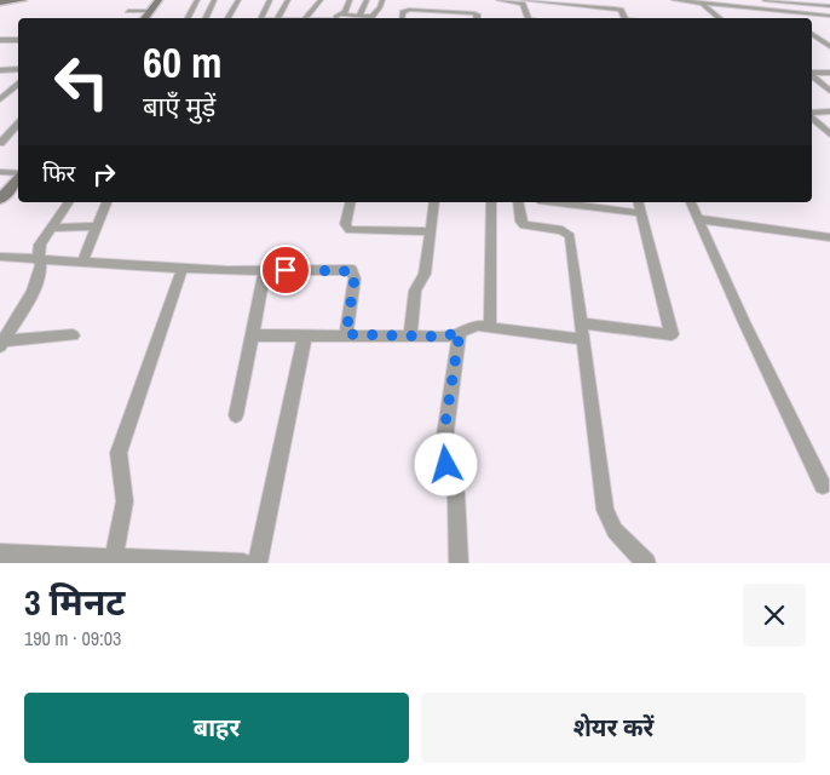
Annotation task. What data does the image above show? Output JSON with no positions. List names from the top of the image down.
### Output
{
  "page": {
    "turn": ["60 m", "बाएँ मुड़ें"],
    "then": "फिर",
    "heading": ["3 मिनट", "190 m · 09:03"],
    "buttons": ["बाहर", "शेयर करें"]
  }
}
